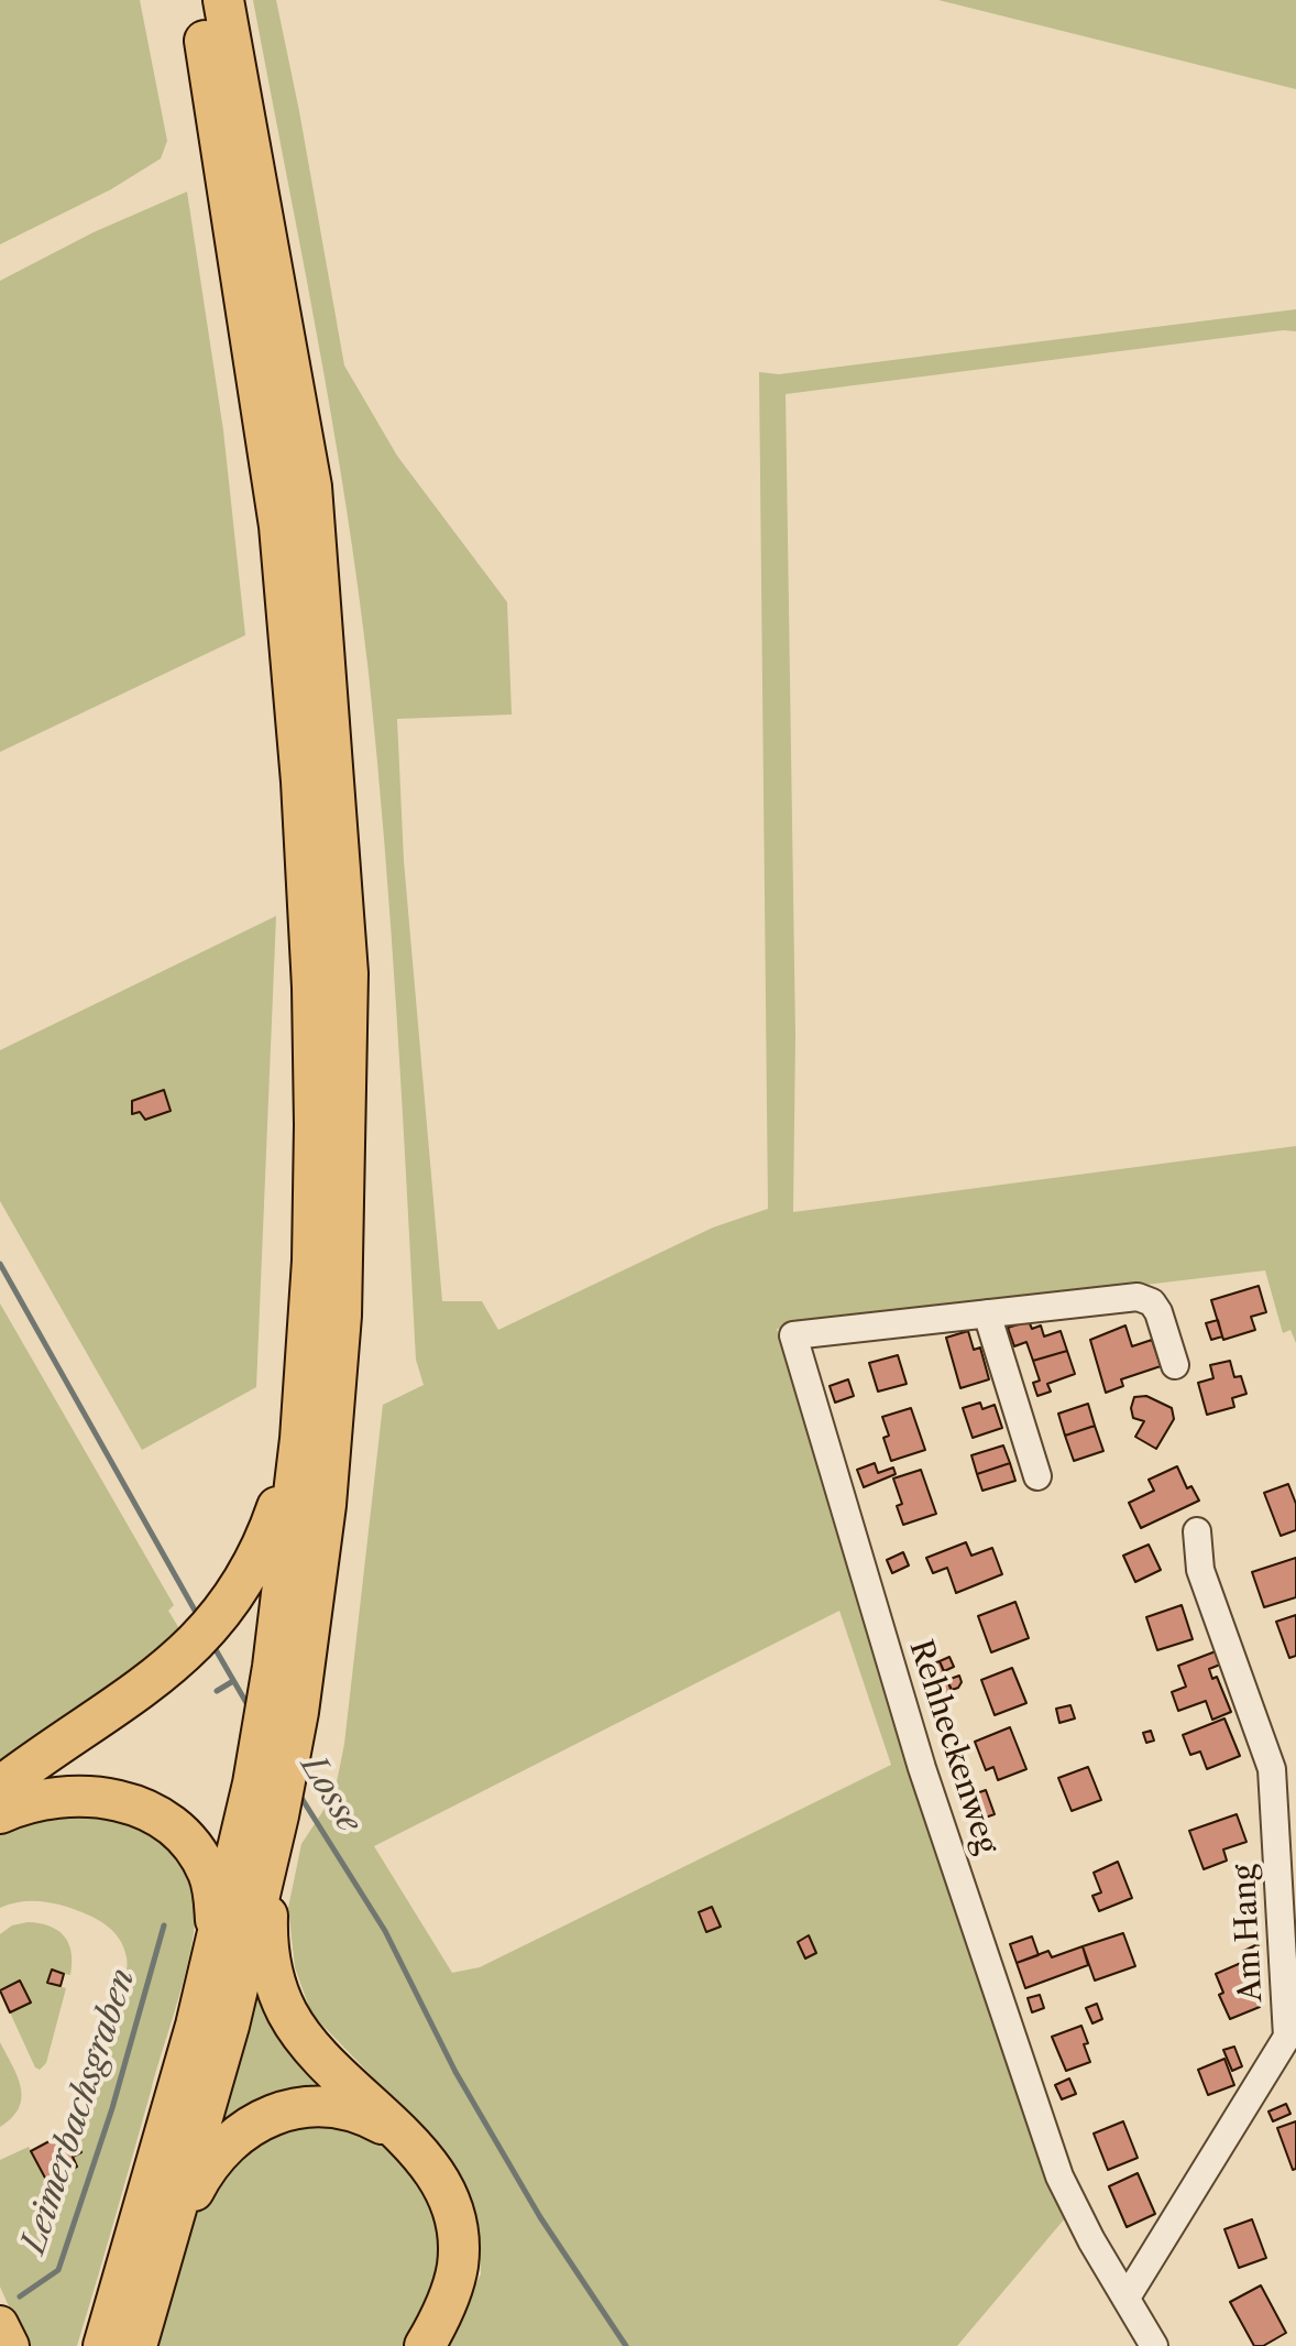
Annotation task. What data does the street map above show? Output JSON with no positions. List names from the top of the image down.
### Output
{
  "streets": {
    "street": ["Rehheckenweg", "Am Hang"]
  },
  "crossings": [
    ["Rehheckenweg", "Am Hang"]
  ],
  "water": ["Losse", "Leimerbachsgraben"]
}
